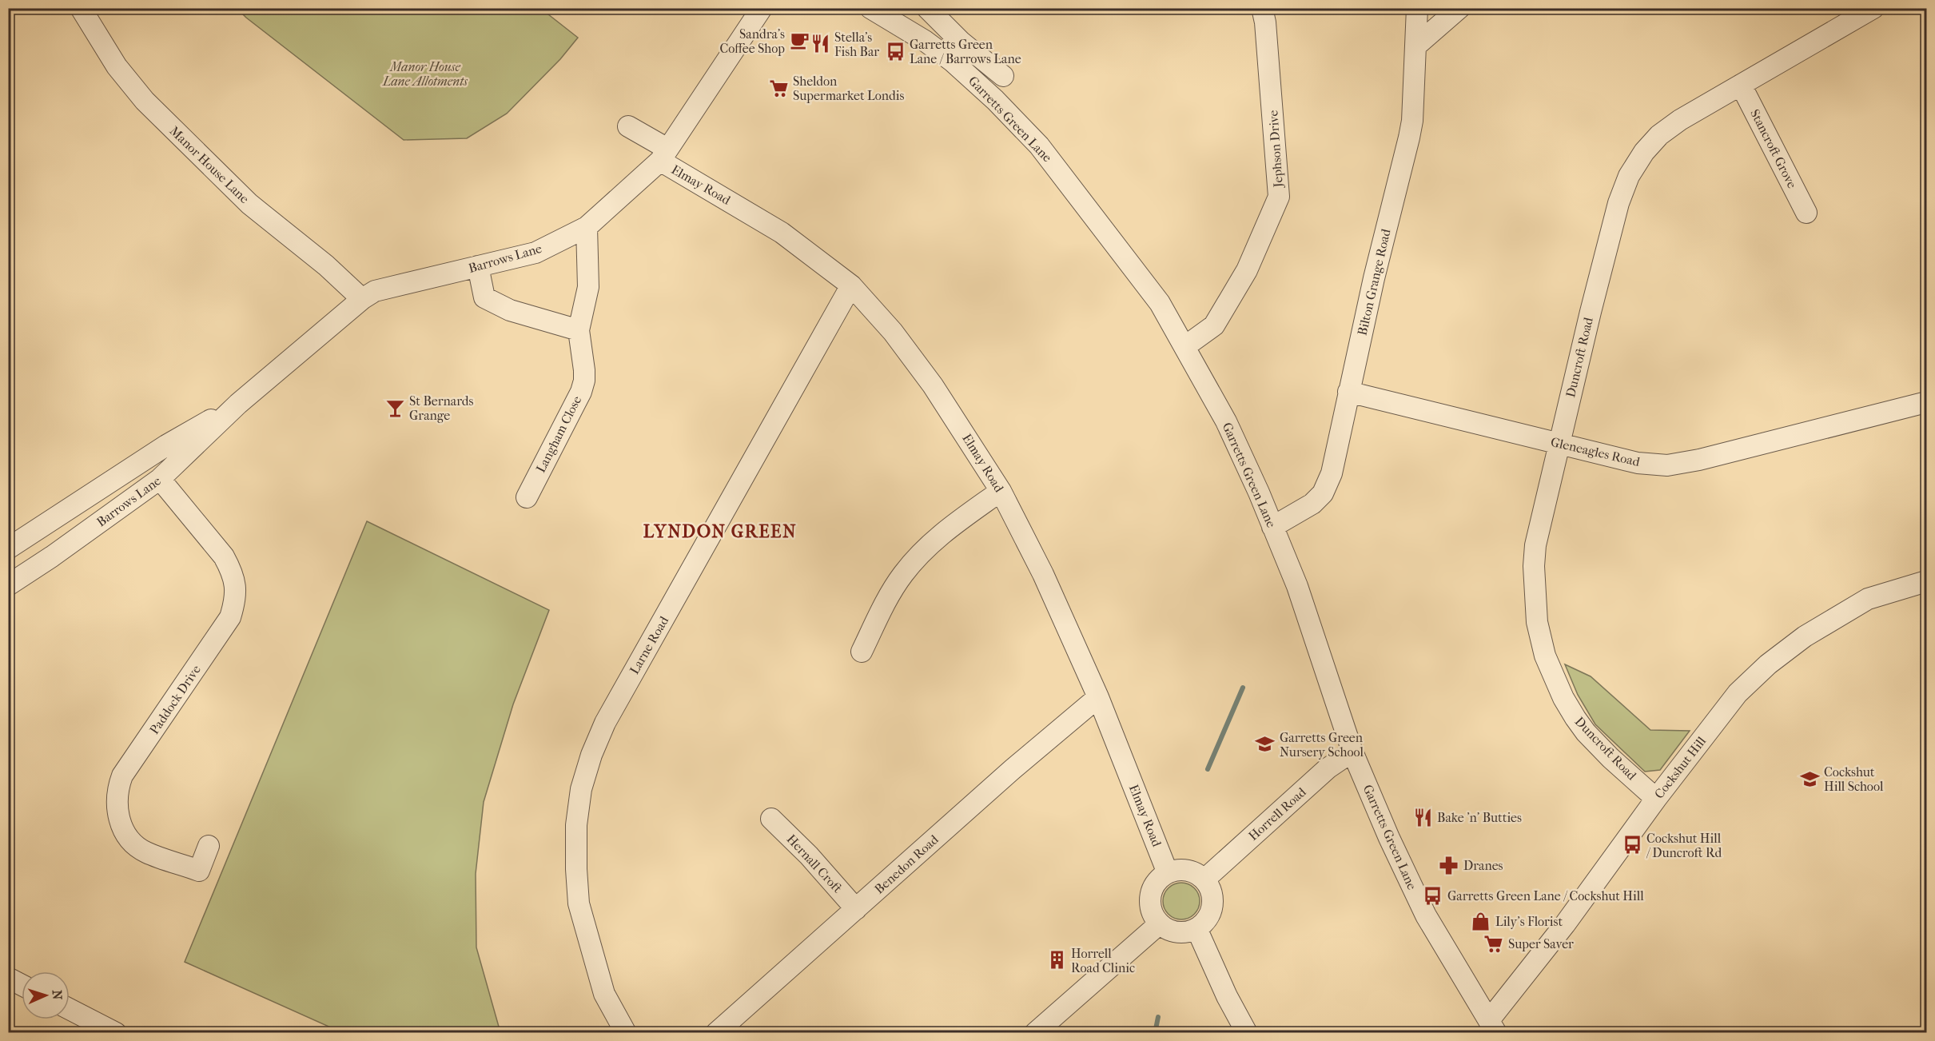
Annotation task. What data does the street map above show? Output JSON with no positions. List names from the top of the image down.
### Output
{
  "streets": {
    "street": [
      "Garretts Green Lane",
      "Jephson Drive",
      "Stancroft Grove",
      "Manor House Lane",
      "Elmay Road",
      "Barrows Lane",
      "Bilton Grange Road",
      "Duncroft Road",
      "Langham Close",
      "Gleneagles Road",
      "Larne Road",
      "Paddock Drive",
      "Cockshut Hill",
      "Horrell Road",
      "Hernall Croft",
      "Benedon Road"
    ]
  },
  "crossings": [
    ["Garretts Green Lane", "Jephson Drive"],
    ["Garretts Green Lane", "Bilton Grange Road"],
    ["Garretts Green Lane", "Cockshut Hill"],
    ["Garretts Green Lane", "Horrell Road"],
    ["Stancroft Grove", "Duncroft Road"],
    ["Manor House Lane", "Barrows Lane"],
    ["Elmay Road", "Barrows Lane"],
    ["Elmay Road", "Larne Road"],
    ["Elmay Road", "Horrell Road"],
    ["Elmay Road", "Benedon Road"],
    ["Barrows Lane", "Langham Close"],
    ["Barrows Lane", "Paddock Drive"],
    ["Bilton Grange Road", "Gleneagles Road"],
    ["Duncroft Road", "Gleneagles Road"],
    ["Duncroft Road", "Cockshut Hill"],
    ["Hernall Croft", "Benedon Road"]
  ],
  "districts": ["LYNDON GREEN"],
  "parks": ["Manor House Lane Allotments"],
  "places": {
    "cafe": ["Sandra's Coffee Shop"],
    "restaurant": ["Stella's Fish Bar", "Bake 'n' Butties"],
    "bus stop": ["Garretts Green Lane / Barrows Lane", "Cockshut Hill / Duncroft Rd", "Garretts Green Lane / Cockshut Hill"],
    "supermarket": ["Sheldon Supermarket Londis", "Super Saver"],
    "bar": ["St Bernards Grange"],
    "school or university": ["Garretts Green Nursery School", "Cockshut Hill School"],
    "pharmacy": ["Dranes"],
    "shop": ["Lily's Florist"],
    "building": ["Horrell Road Clinic"]
  },
  "north": "right"
}
